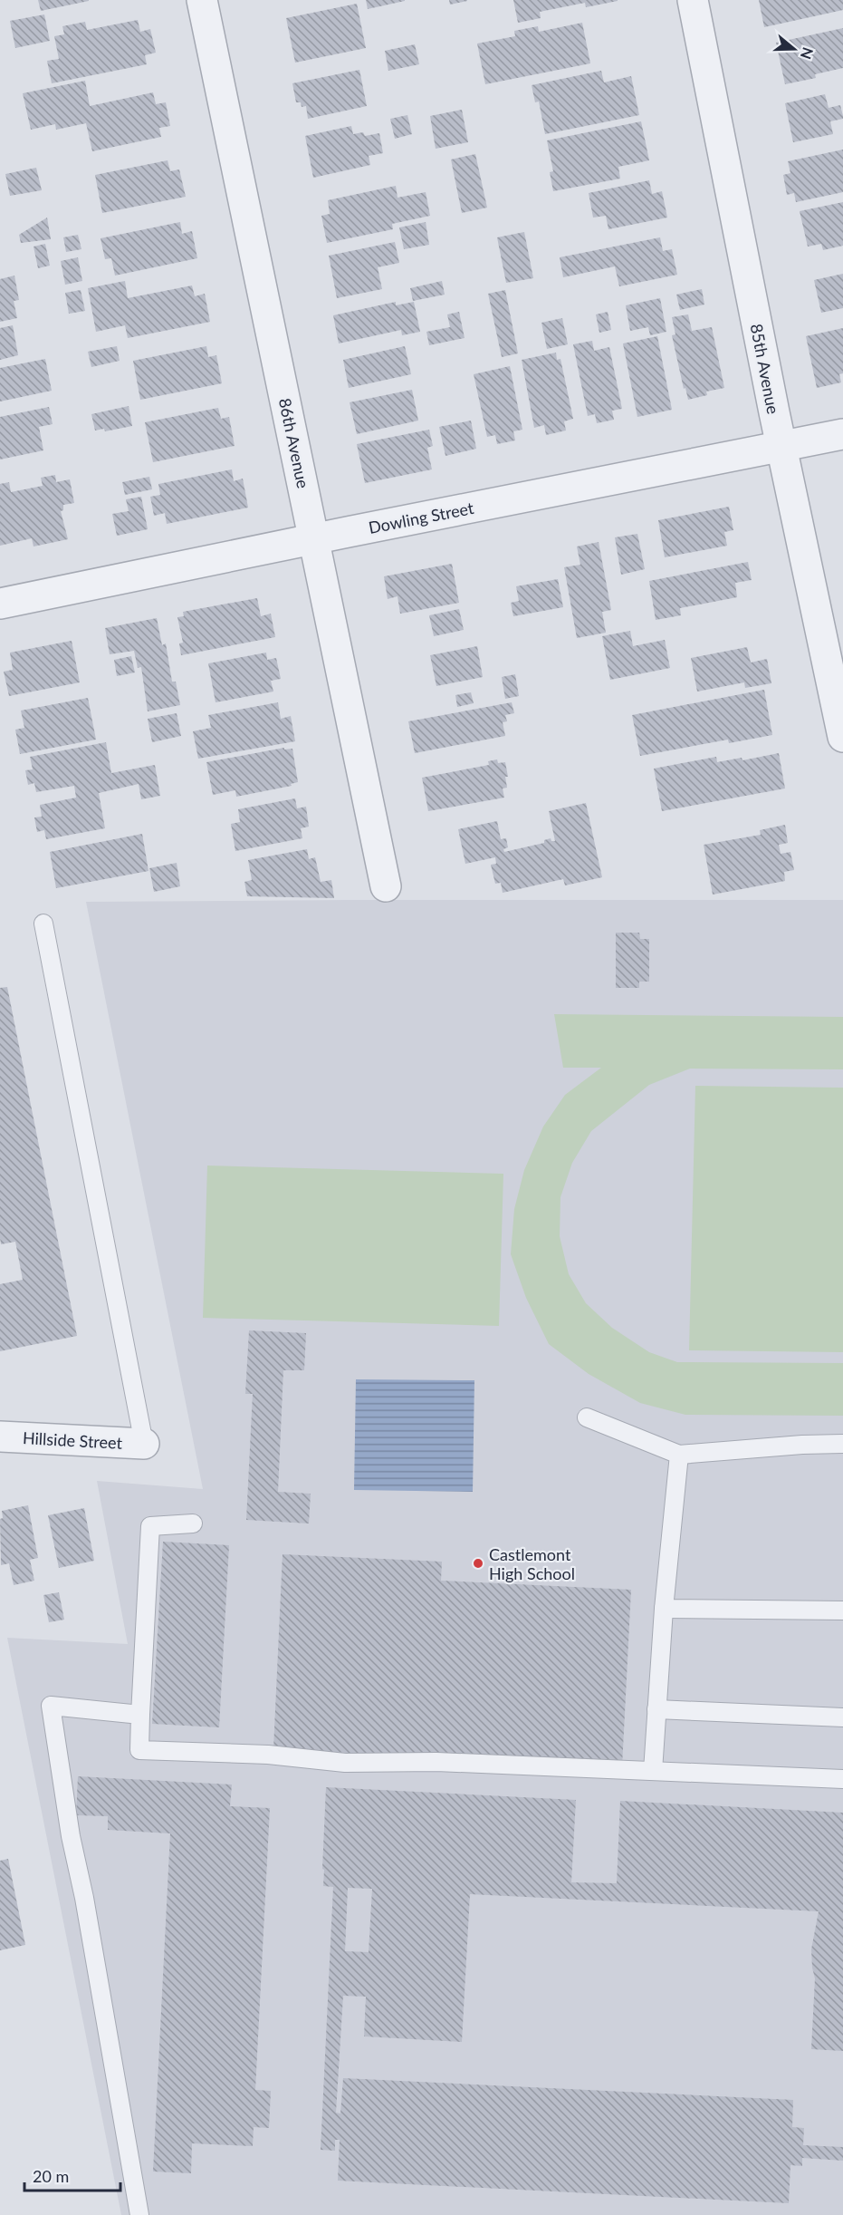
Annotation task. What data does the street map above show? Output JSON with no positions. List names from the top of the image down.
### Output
{
  "streets": {
    "street": [
      "85th Avenue",
      "86th Avenue",
      "Dowling Street",
      "Hillside Street"
    ]
  },
  "crossings": [
    ["85th Avenue", "Dowling Street"],
    ["86th Avenue", "Dowling Street"]
  ],
  "places": ["Castlemont High School"],
  "scale_bar": "20 m",
  "north": "right"
}
